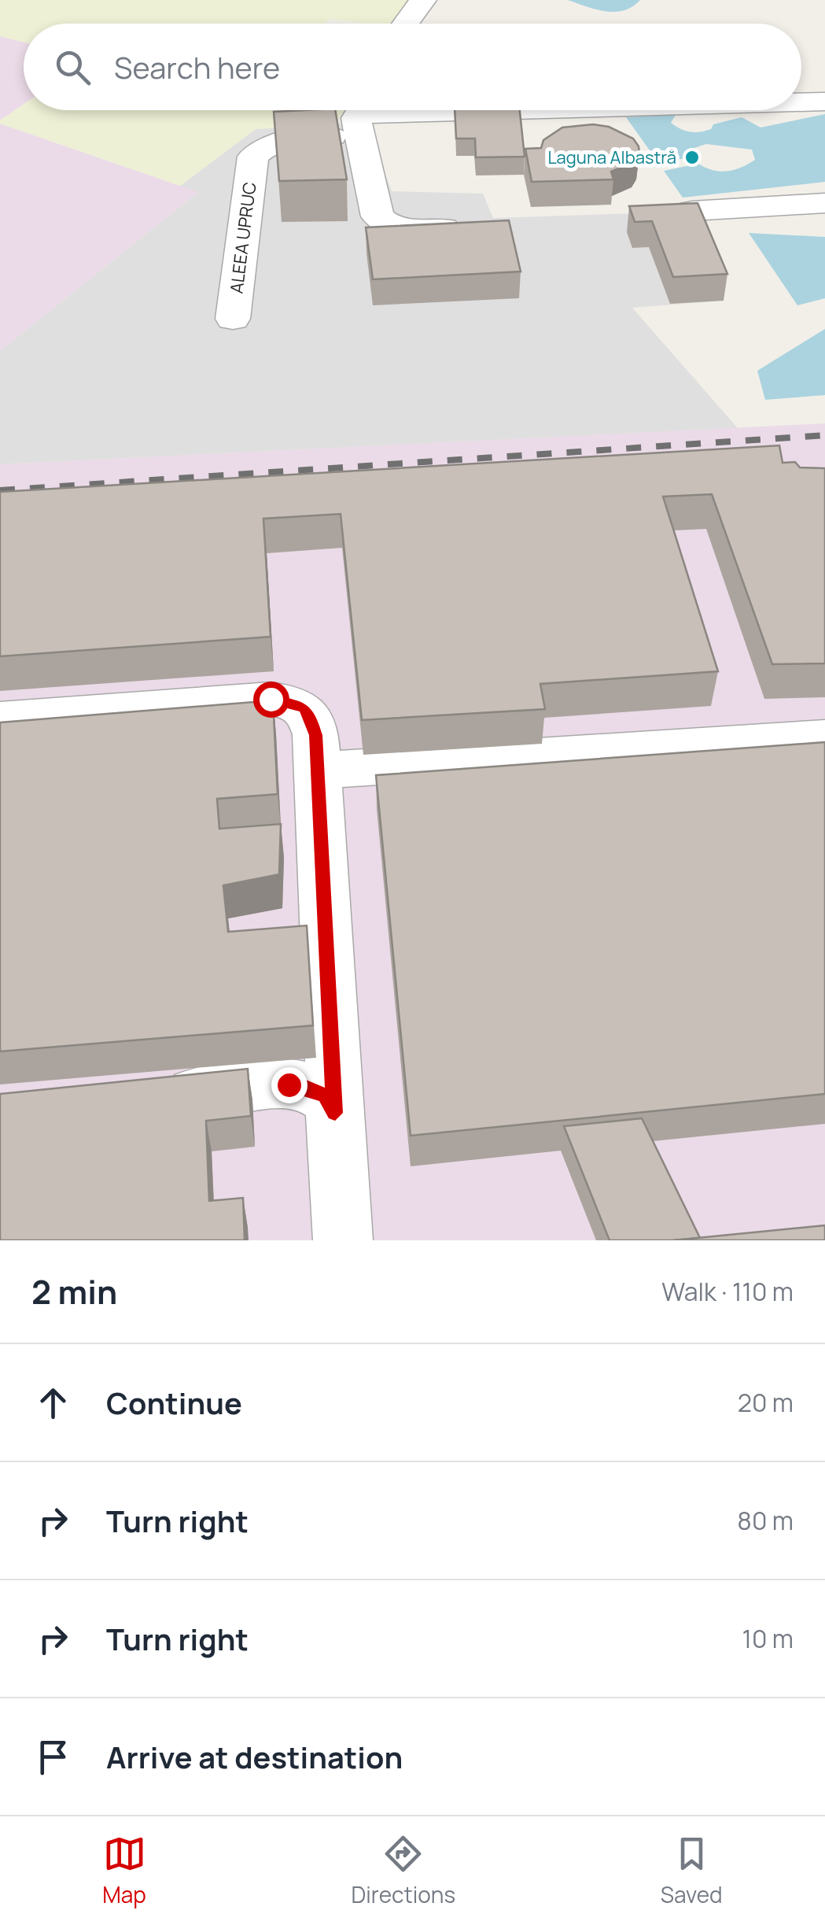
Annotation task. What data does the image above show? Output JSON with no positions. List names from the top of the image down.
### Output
{
  "streets": {
    "street": ["ALEEA UPRUC"]
  },
  "places": ["Laguna Albastră"],
  "page": {
    "search": "Search here",
    "heading": ["2 min", "Walk · 110 m"],
    "list": [
      ["Continue", "20 m"],
      ["Turn right", "80 m"],
      ["Turn right", "10 m"],
      "Arrive at destination"
    ],
    "nav": ["Map", "Directions", "Saved"]
  }
}
